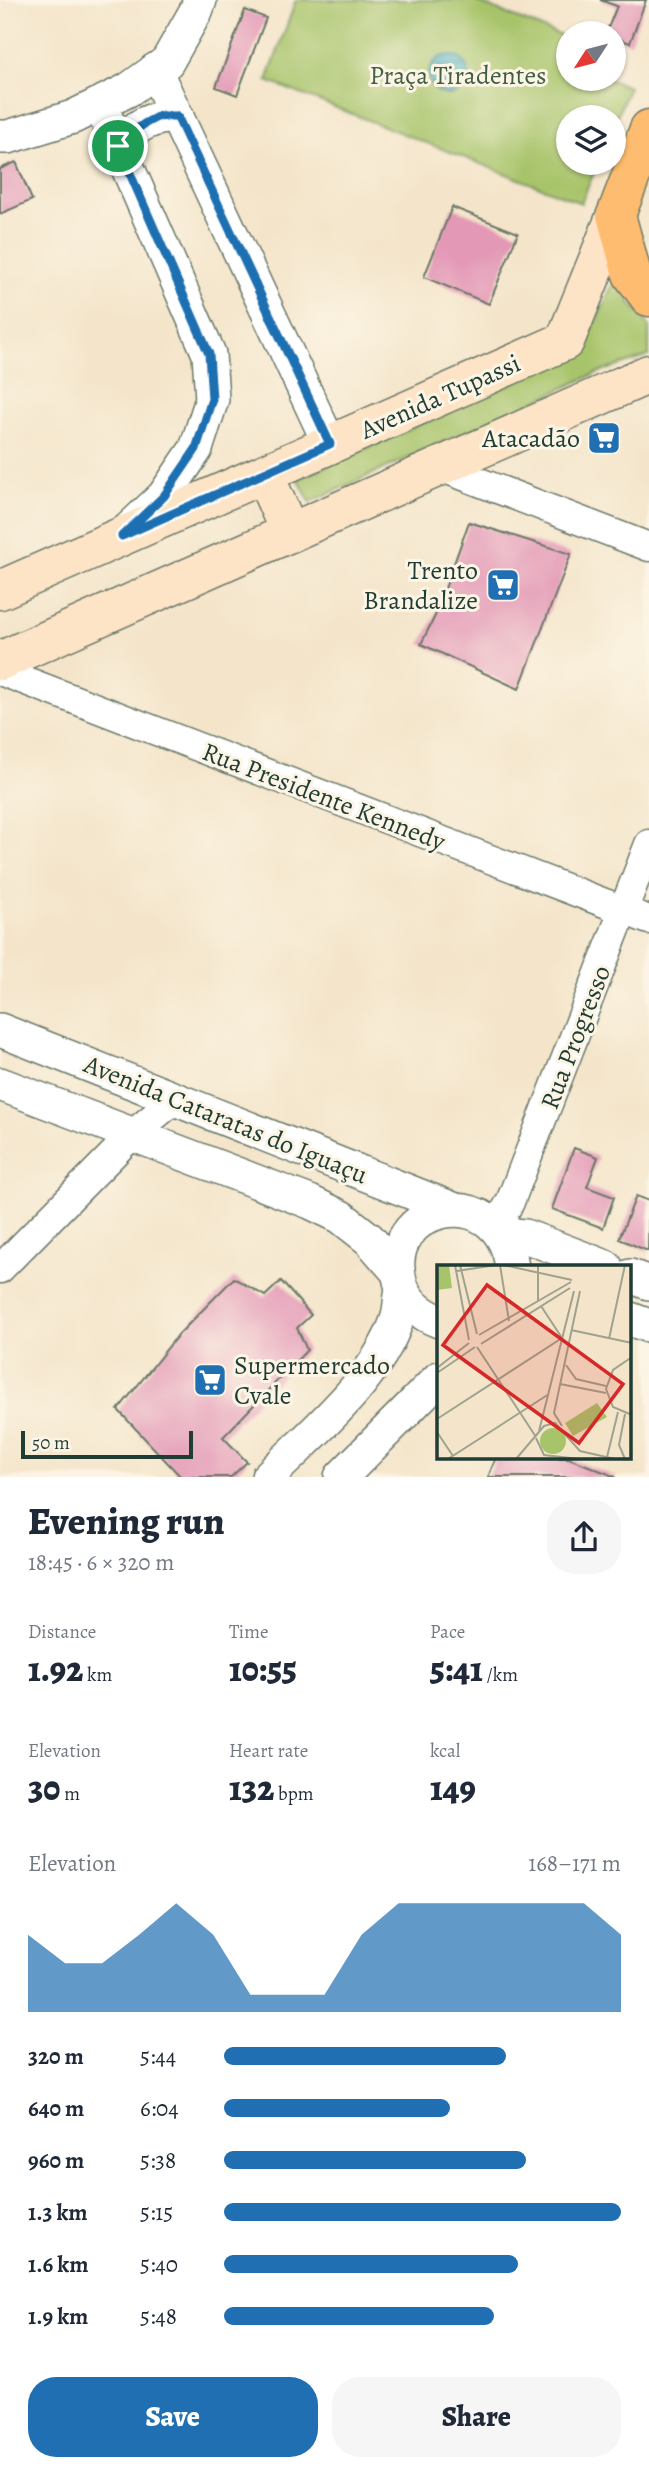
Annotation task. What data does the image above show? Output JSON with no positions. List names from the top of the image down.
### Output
{
  "streets": {
    "main road": ["Avenida Tupassi"],
    "street": ["Rua Presidente Kennedy", "Rua Progresso", "Avenida Cataratas do Iguaçu"]
  },
  "crossings": [
    ["Rua Presidente Kennedy", "Rua Progresso"],
    ["Rua Progresso", "Avenida Cataratas do Iguaçu"]
  ],
  "parks": ["Praça Tiradentes"],
  "places": {
    "supermarket": ["Atacadão", "Trento Brandalize", "Supermercado Cvale"]
  },
  "scale_bar": "50 m",
  "north": "bottom left",
  "page": {
    "scale": "50 m",
    "heading": ["Evening run", "18:45 · 6 × 320 m"],
    "stats": [
      ["Distance", "1.92 km"],
      ["Time", "10:55"],
      ["Pace", "5:41 /km"],
      ["Elevation", "30 m"],
      ["Heart rate", "132 bpm"],
      ["kcal", "149"]
    ],
    "chart": ["Elevation", "168–171 m"],
    "list": [
      {
        "name": "320 m",
        "note": "5:44"
      },
      {
        "name": "640 m",
        "note": "6:04"
      },
      {
        "name": "960 m",
        "note": "5:38"
      },
      {
        "name": "1.3 km",
        "note": "5:15"
      },
      {
        "name": "1.6 km",
        "note": "5:40"
      },
      {
        "name": "1.9 km",
        "note": "5:48"
      }
    ],
    "buttons": ["Save", "Share"]
  }
}
